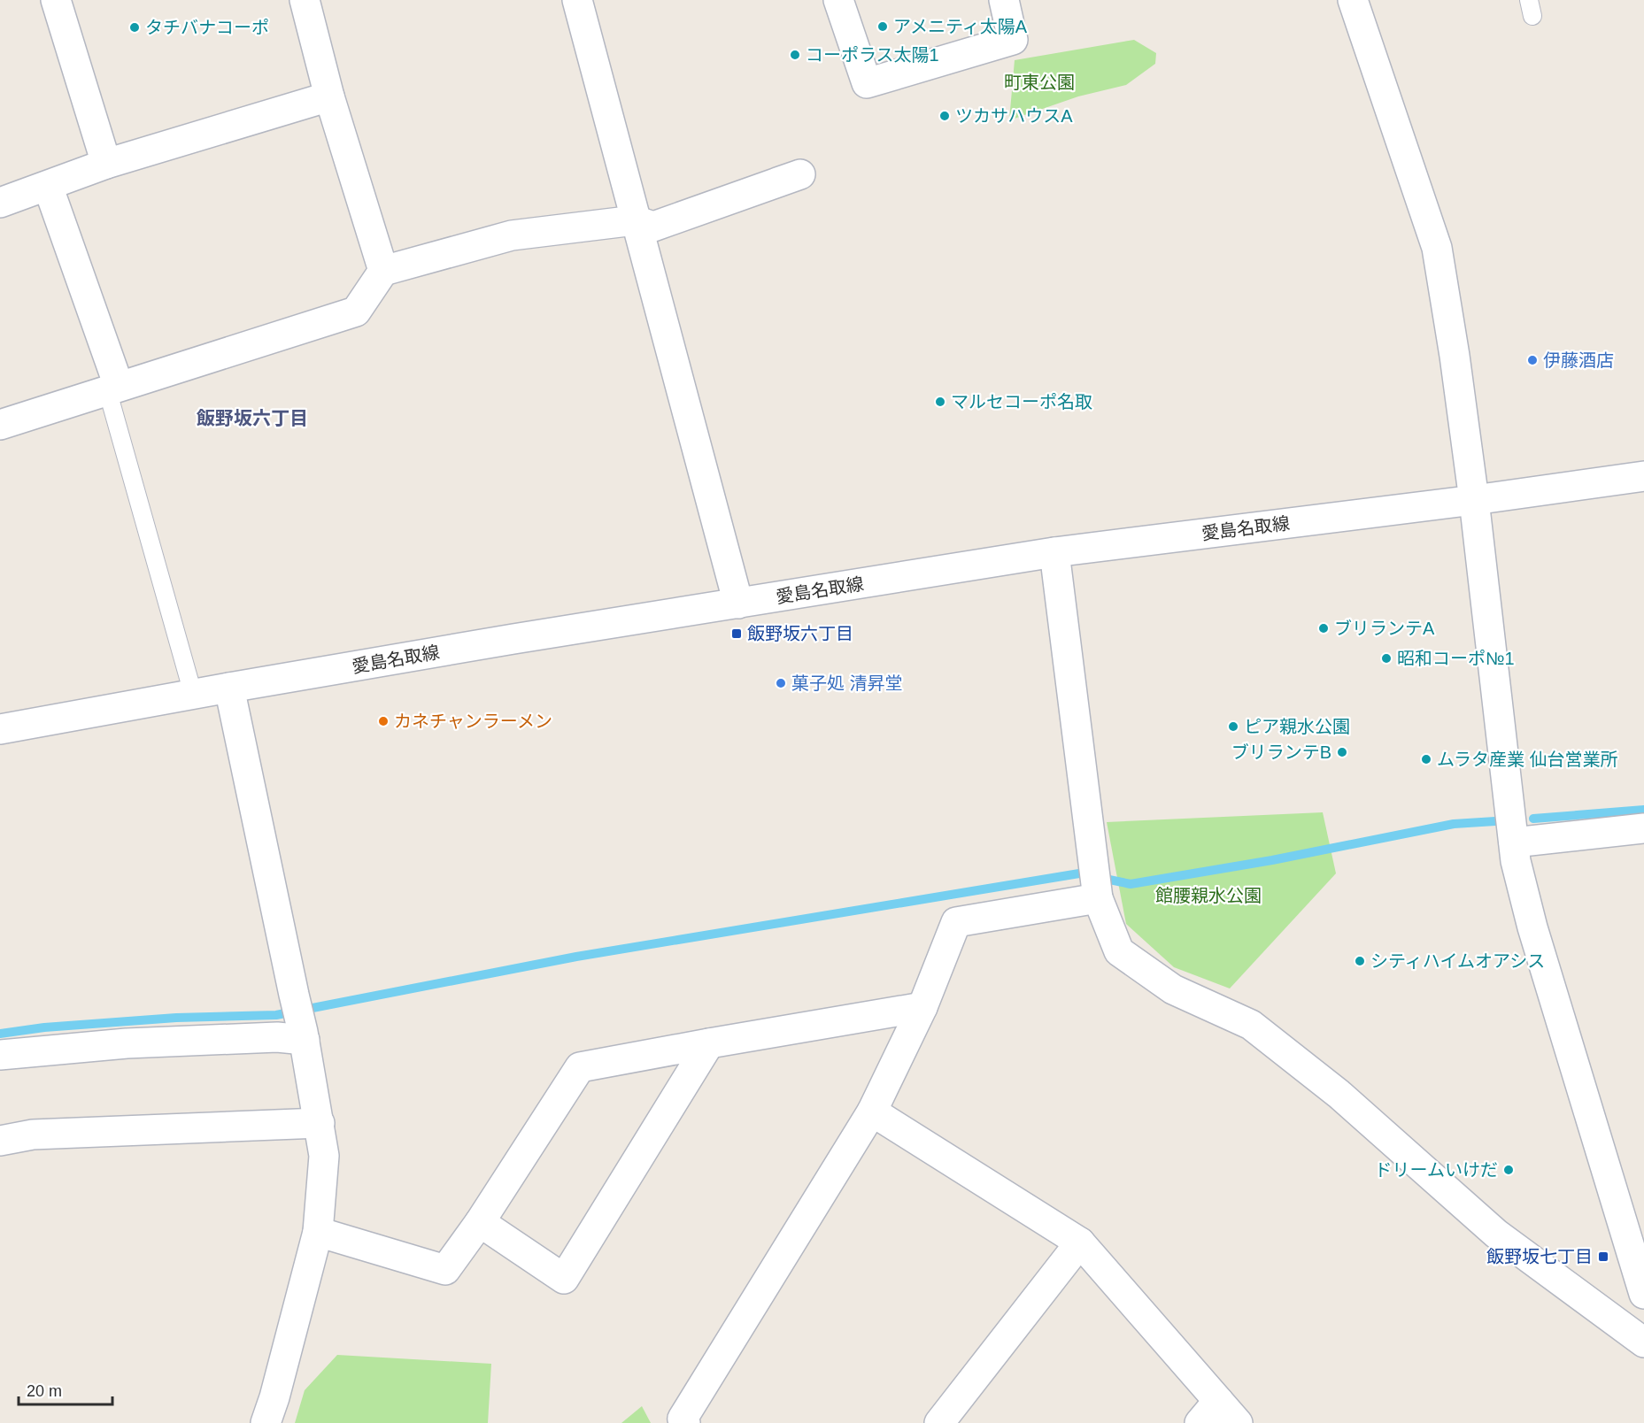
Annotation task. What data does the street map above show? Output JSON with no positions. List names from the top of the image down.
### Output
{
  "streets": {
    "street": ["愛島名取線"]
  },
  "districts": ["飯野坂六丁目"],
  "parks": ["町東公園", "館腰親水公園"],
  "places": {
    "other": [
      "アメニティ太陽A",
      "タチバナコーポ",
      "コーポラス太陽1",
      "ツカサハウスA",
      "伊藤酒店",
      "マルセコーポ名取",
      "ブリランテA",
      "昭和コーポ№1",
      "菓子処 清昇堂",
      "カネチャンラーメン",
      "ピア親水公園",
      "ブリランテB",
      "ムラタ産業 仙台営業所",
      "シティハイムオアシス",
      "ドリームいけだ"
    ],
    "transit": ["飯野坂六丁目", "飯野坂七丁目"]
  },
  "scale_bar": "20 m"
}
